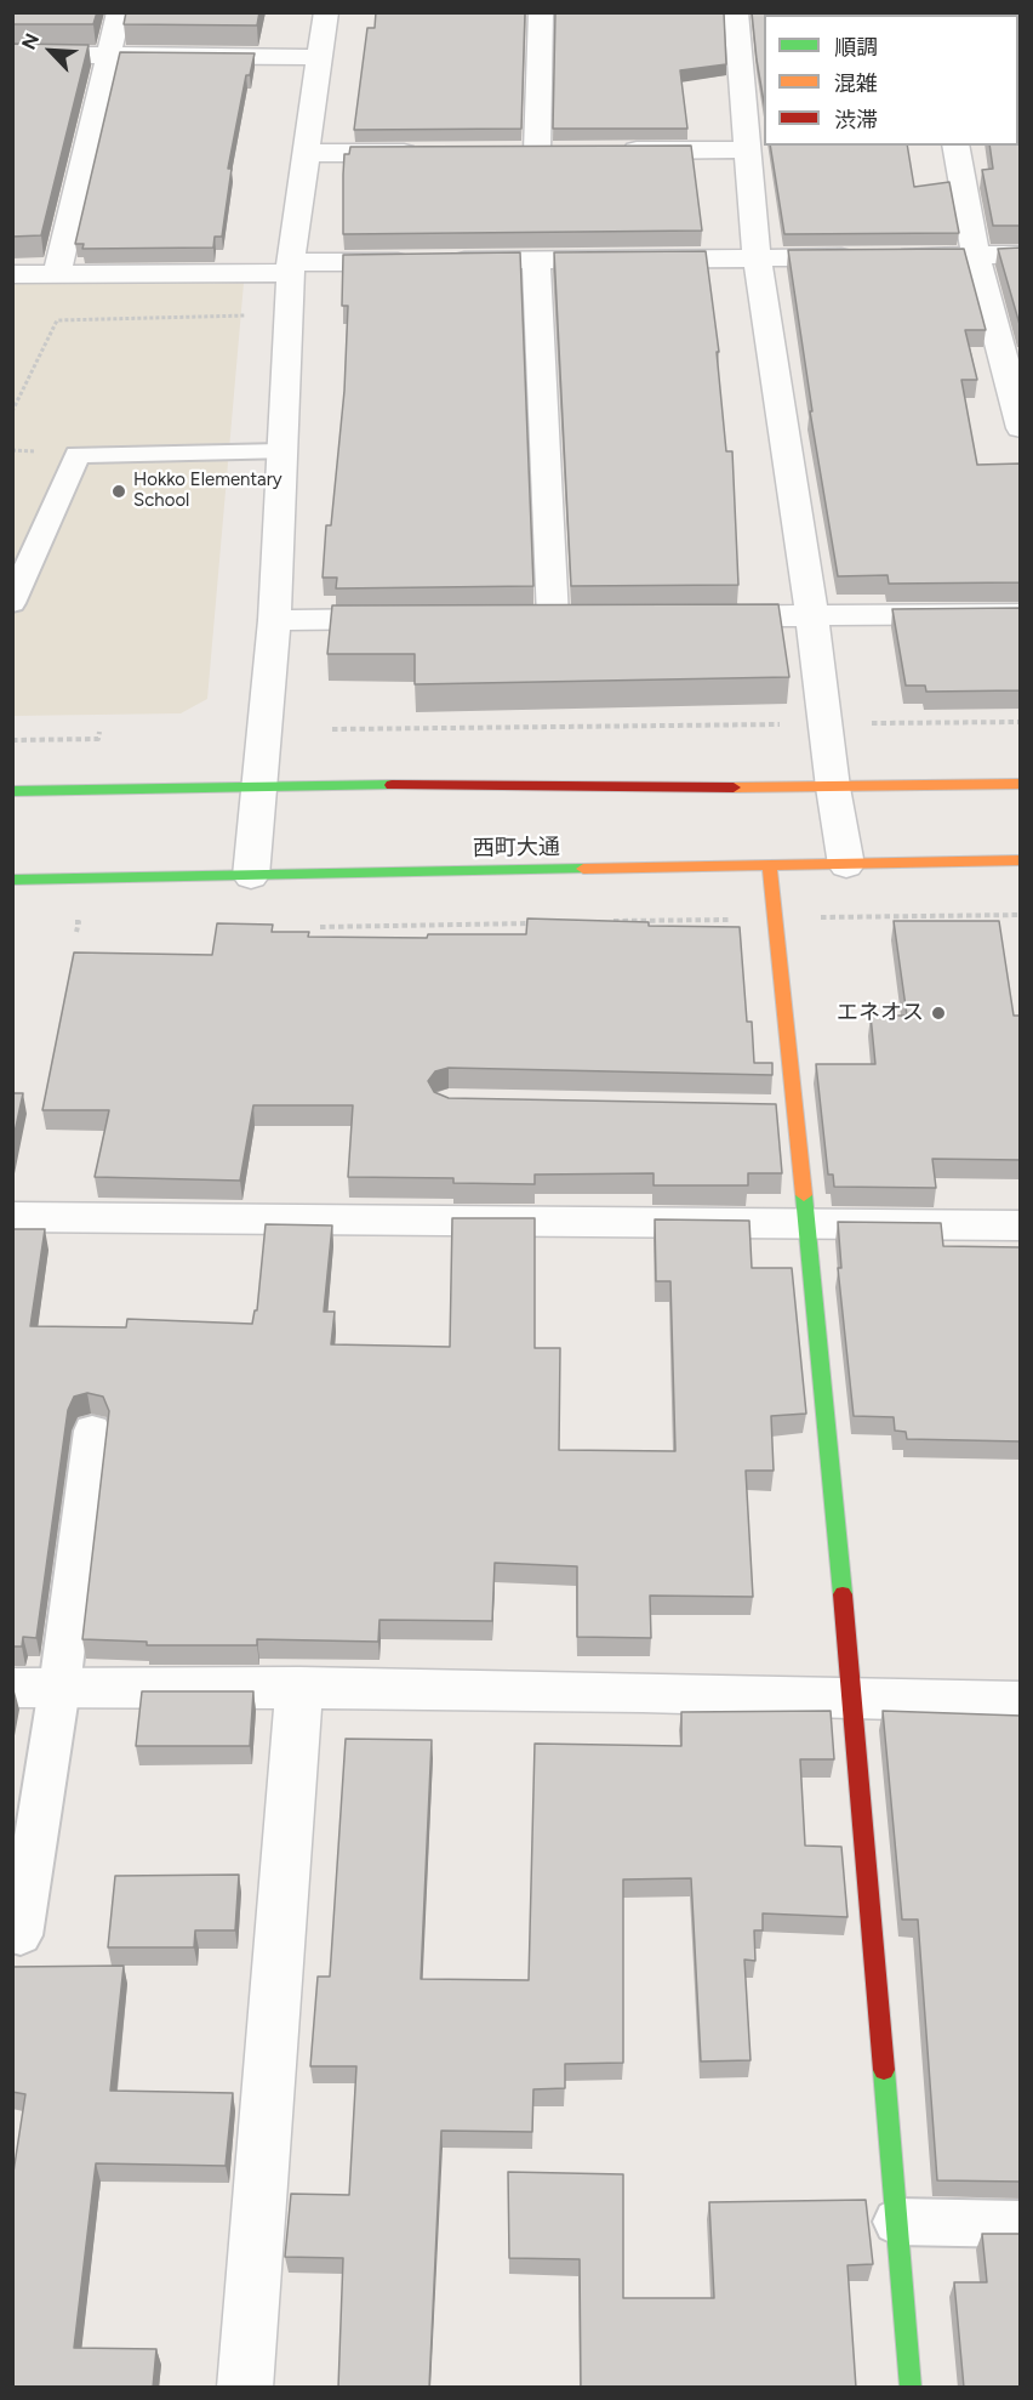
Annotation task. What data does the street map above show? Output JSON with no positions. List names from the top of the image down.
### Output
{
  "streets": {
    "street": ["西町大通"]
  },
  "places": ["Hokko Elementary School", "エネオス"],
  "legend": ["順調", "混雑", "渋滞"],
  "north": "top left"
}
